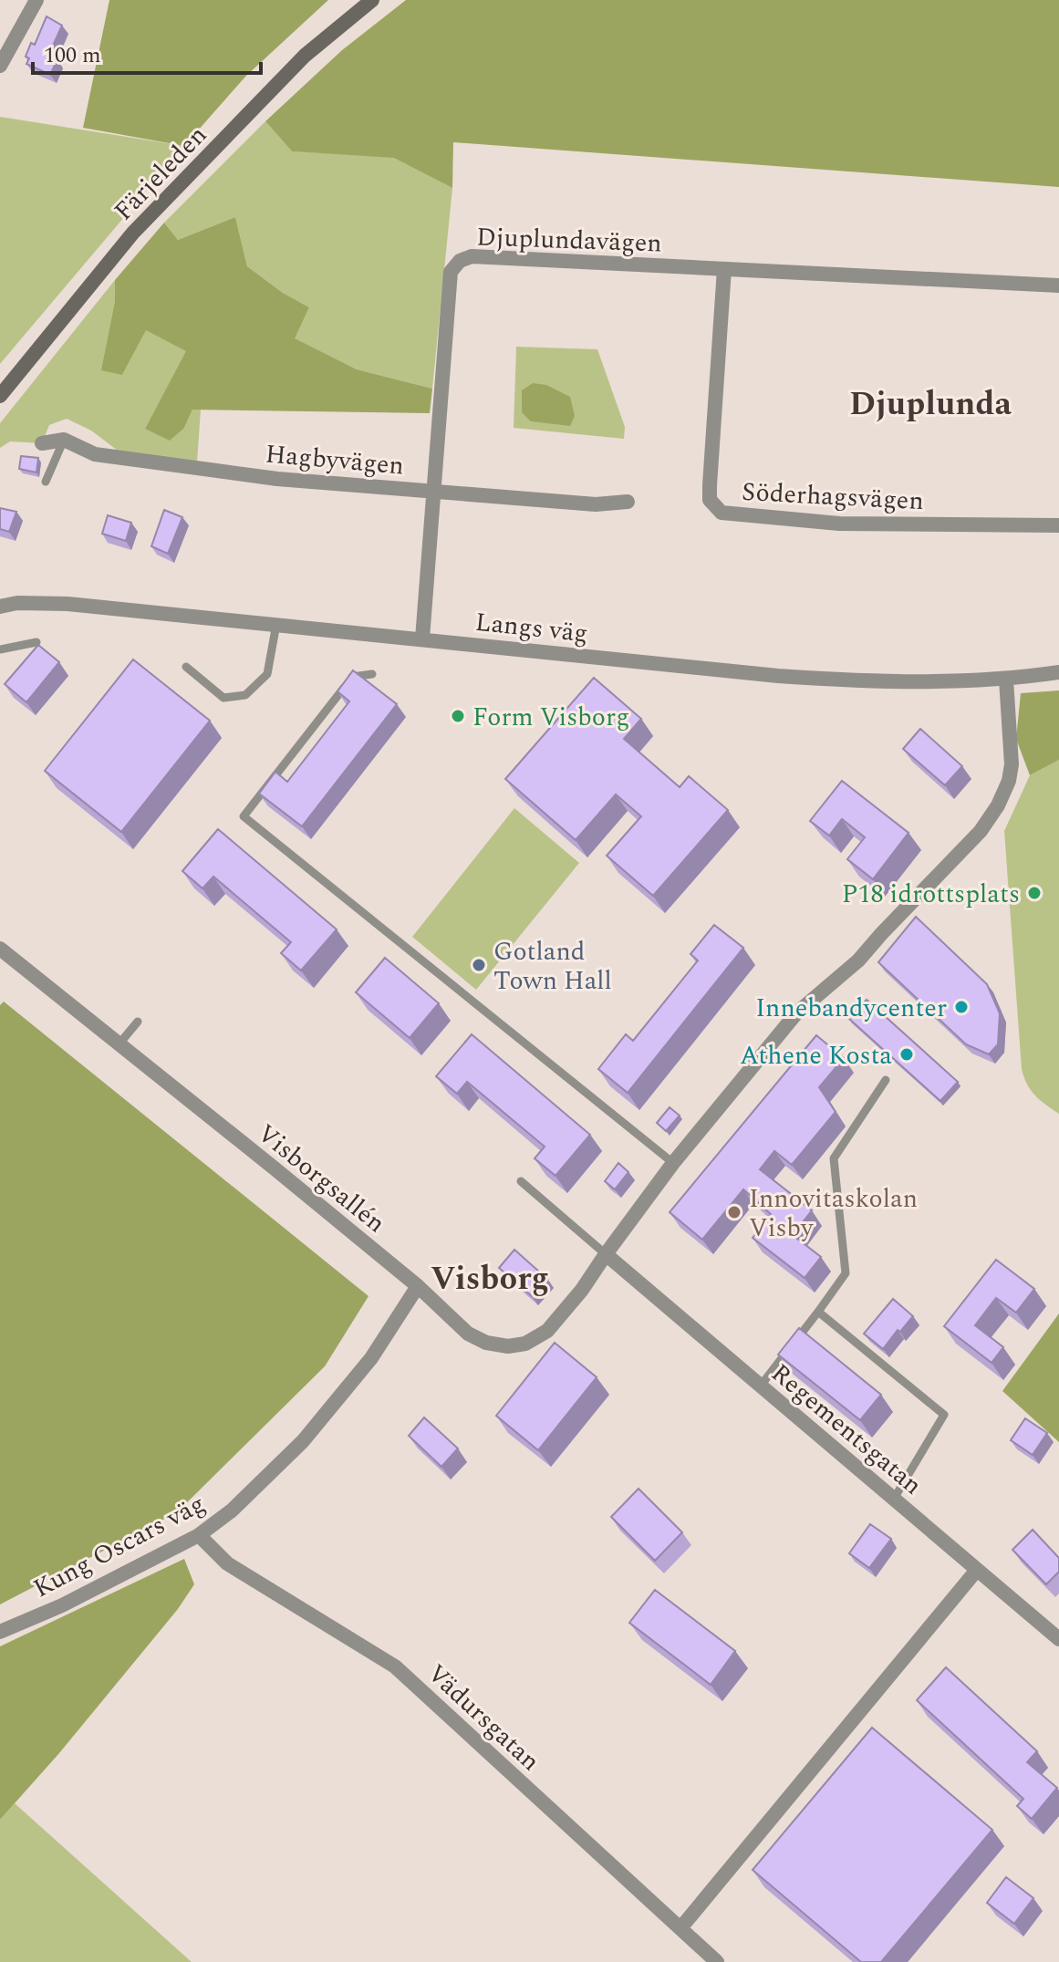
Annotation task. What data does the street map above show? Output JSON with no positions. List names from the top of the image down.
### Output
{
  "streets": {
    "main road": ["Färjeleden"],
    "street": [
      "Djuplundavägen",
      "Hagbyvägen",
      "Söderhagsvägen",
      "Langs väg",
      "Visborgsallén",
      "Regementsgatan",
      "Kung Oscars väg",
      "Vädursgatan"
    ]
  },
  "crossings": [
    ["Djuplundavägen", "Hagbyvägen"],
    ["Djuplundavägen", "Söderhagsvägen"],
    ["Djuplundavägen", "Langs väg"],
    ["Langs väg", "Visborgsallén"],
    ["Visborgsallén", "Regementsgatan"],
    ["Visborgsallén", "Kung Oscars väg"],
    ["Kung Oscars väg", "Vädursgatan"]
  ],
  "districts": ["Djuplunda", "Visborg"],
  "places": [
    "Form Visborg",
    "P18 idrottsplats",
    "Gotland Town Hall",
    "Innebandycenter",
    "Athene Kosta",
    "Innovitaskolan Visby"
  ],
  "scale_bar": "100 m"
}
